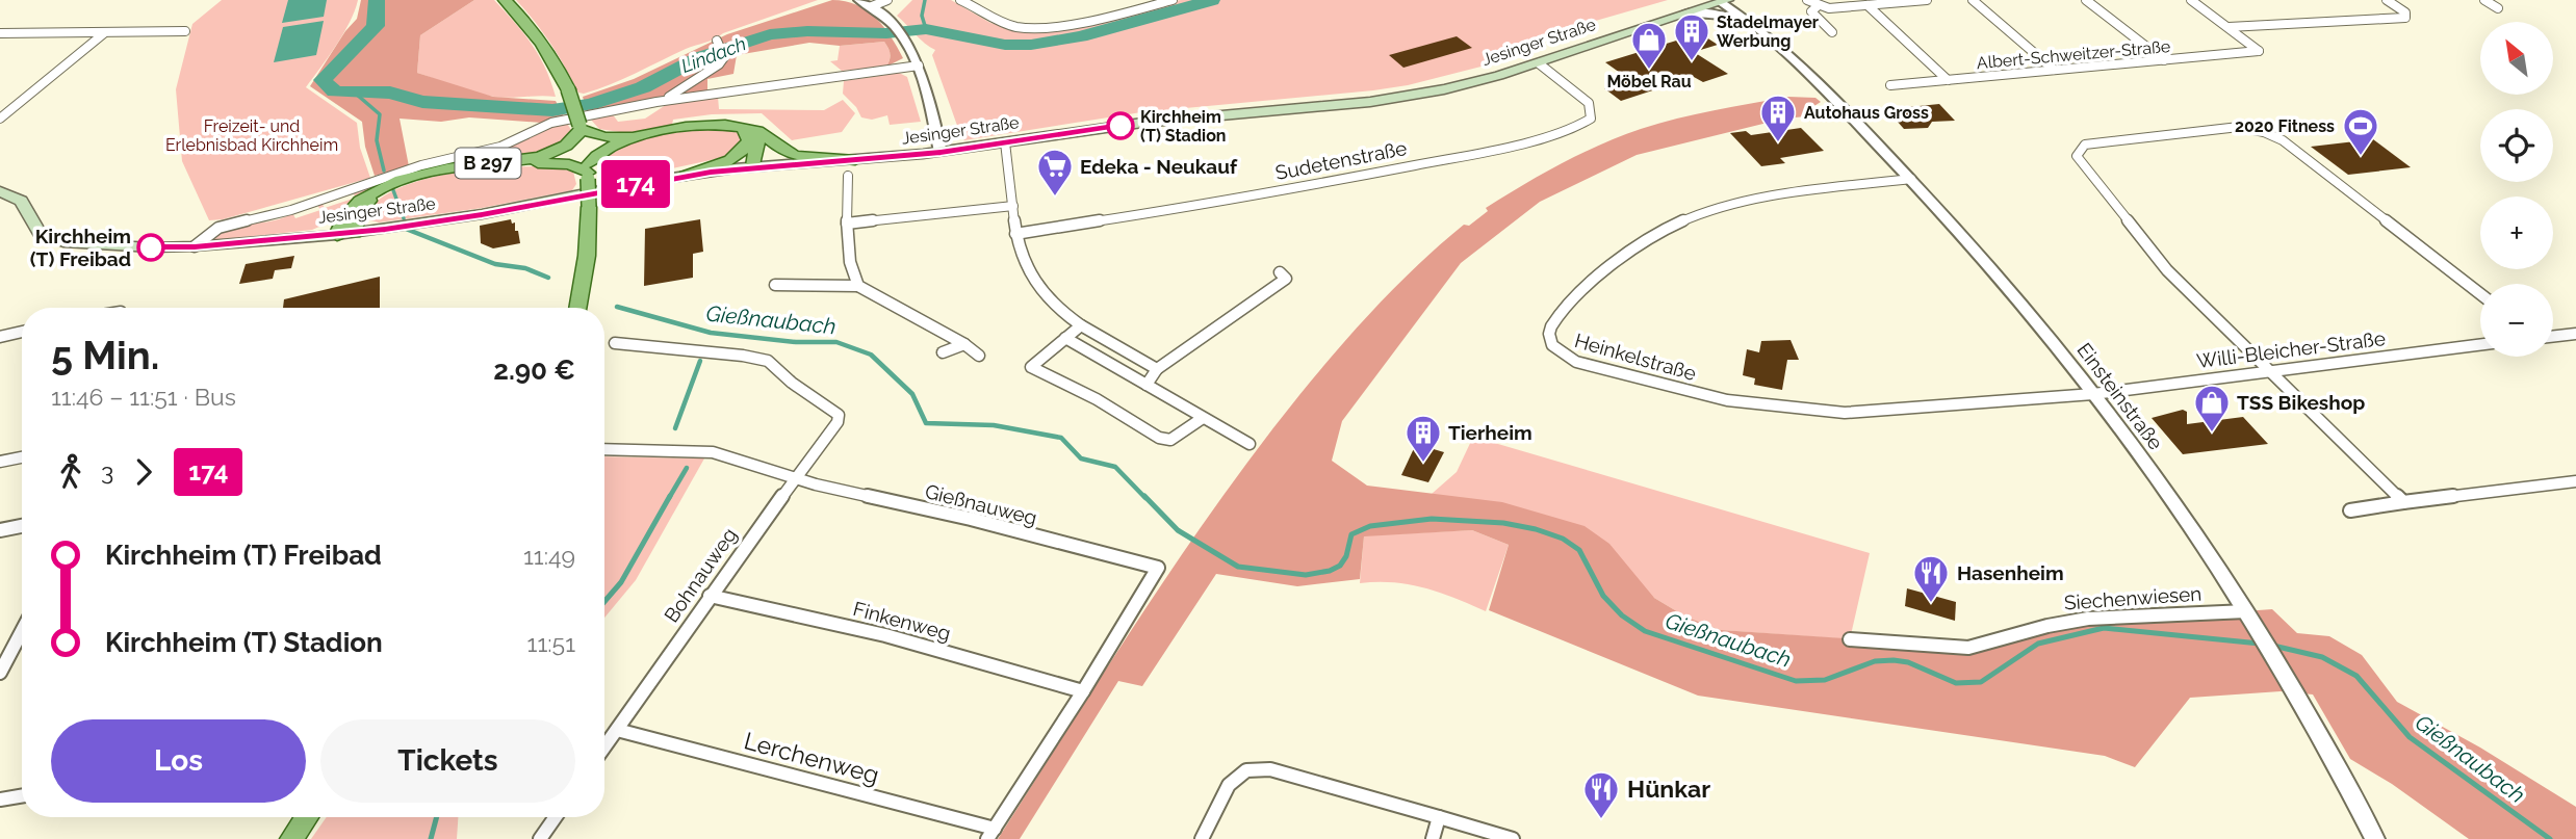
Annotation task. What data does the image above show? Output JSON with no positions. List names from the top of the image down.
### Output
{
  "streets": {
    "main road": ["Jesinger Straße", "B 297"],
    "street": [
      "Albert-Schweitzer-Straße",
      "Sudetenstraße",
      "Willi-Bleicher-Straße",
      "Heinkelstraße",
      "Einsteinstraße",
      "Gießnauweg",
      "Bohnauweg",
      "Siechenwiesen",
      "Finkenweg",
      "Lerchenweg"
    ]
  },
  "crossings": [
    ["Jesinger Straße", "Sudetenstraße"],
    ["Jesinger Straße", "B 297"],
    ["Jesinger Straße", "Einsteinstraße"],
    ["Willi-Bleicher-Straße", "Heinkelstraße"],
    ["Willi-Bleicher-Straße", "Einsteinstraße"],
    ["Heinkelstraße", "Einsteinstraße"],
    ["Einsteinstraße", "Siechenwiesen"],
    ["Gießnauweg", "Bohnauweg"],
    ["Gießnauweg", "Finkenweg"],
    ["Bohnauweg", "Finkenweg"],
    ["Bohnauweg", "Lerchenweg"]
  ],
  "water": ["Lindach", "Gießnaubach"],
  "parks": ["Freizeit- und Erlebnisbad Kirchheim"],
  "places": {
    "building": ["Stadelmayer Werbung", "Autohaus Gross", "Tierheim"],
    "shop": ["Möbel Rau", "TSS Bikeshop"],
    "other": ["Kirchheim (T) Stadion", "Kirchheim (T) Freibad"],
    "sports": ["2020 Fitness"],
    "supermarket": ["Edeka - Neukauf"],
    "restaurant": ["Hasenheim", "Hünkar"]
  },
  "lines": ["bus line 174"],
  "north": "top left",
  "page": {
    "on_map": "174",
    "map_buttons": ["+", "−"],
    "heading": ["5 Min.", "11:46 – 11:51 · Bus", "2.90 €"],
    "legs": ["3", "174"],
    "list": [
      {
        "name": "Kirchheim (T) Freibad",
        "value": "11:49"
      },
      {
        "name": "Kirchheim (T) Stadion",
        "value": "11:51"
      }
    ],
    "buttons": ["Los", "Tickets"]
  }
}
